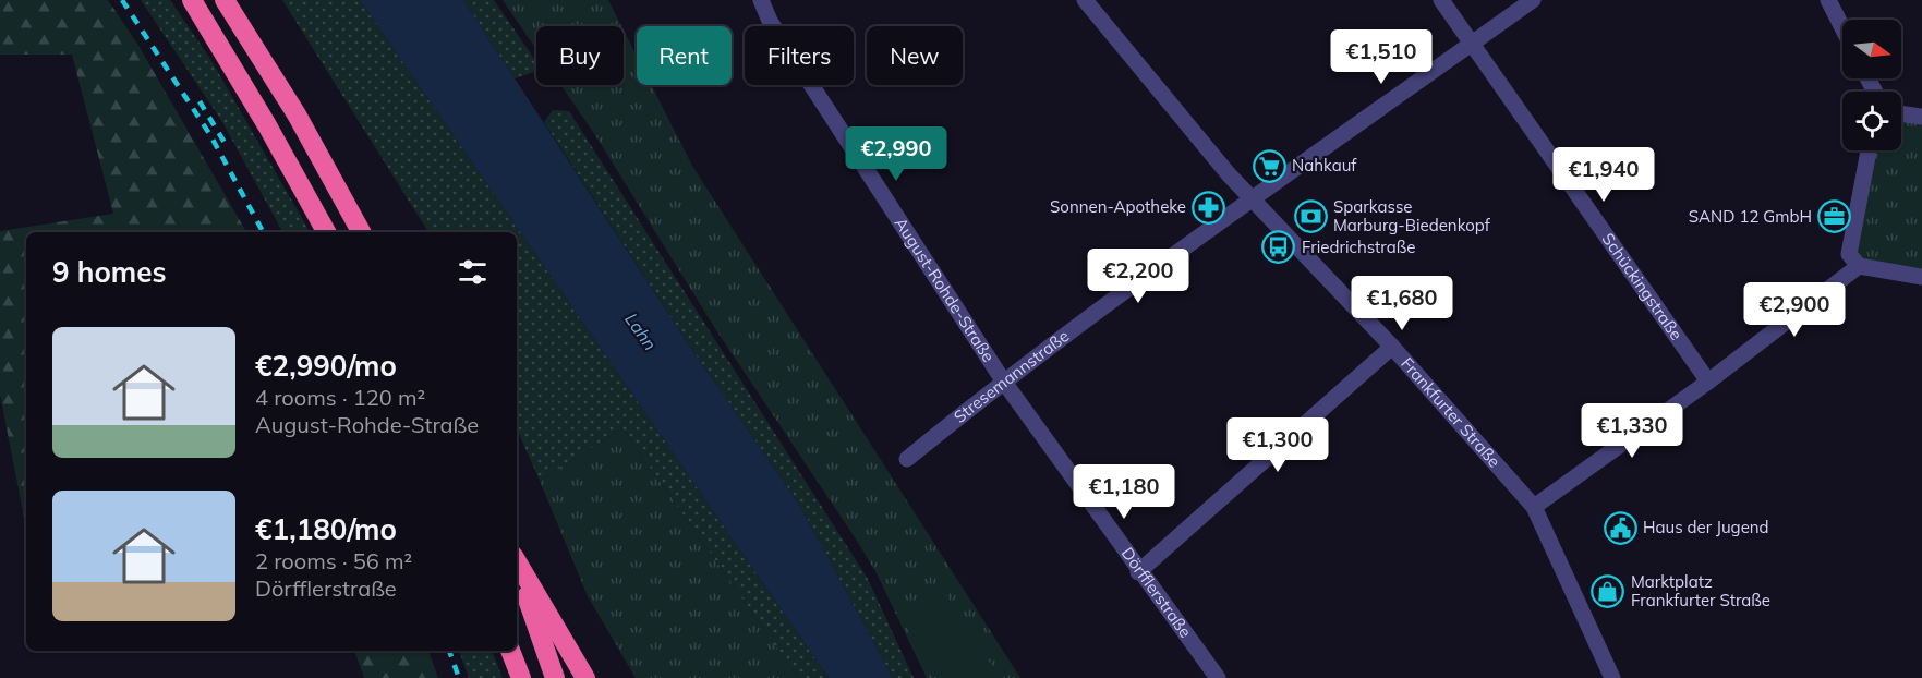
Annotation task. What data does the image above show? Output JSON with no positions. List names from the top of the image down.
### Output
{
  "streets": {
    "street": [
      "Schückingstraße",
      "August-Rohde-Straße",
      "Stresemannstraße",
      "Frankfurter Straße",
      "Dörfflerstraße"
    ]
  },
  "crossings": [
    ["Schückingstraße", "Stresemannstraße"],
    ["August-Rohde-Straße", "Stresemannstraße"],
    ["August-Rohde-Straße", "Dörfflerstraße"],
    ["Stresemannstraße", "Frankfurter Straße"],
    ["Stresemannstraße", "Dörfflerstraße"]
  ],
  "water": ["Lahn"],
  "places": {
    "supermarket": ["Nahkauf"],
    "pharmacy": ["Sonnen-Apotheke"],
    "bank": ["Sparkasse Marburg-Biedenkopf"],
    "office": ["SAND 12 GmbH"],
    "bus stop": ["Friedrichstraße"],
    "public building": ["Haus der Jugend"],
    "shop": ["Marktplatz Frankfurter Straße"]
  },
  "north": "right",
  "page": {
    "chip": [
      "Buy",
      "Rent",
      "Filters",
      "New"
    ],
    "price": [
      "€1,510",
      "€2,990",
      "€1,940",
      "€2,200",
      "€1,680",
      "€2,900",
      "€1,330",
      "€1,300",
      "€1,180"
    ],
    "heading": "9 homes",
    "list": [
      {
        "name": "€2,990/mo",
        "note": "4 rooms · 120 m² · August-Rohde-Straße"
      },
      {
        "name": "€1,180/mo",
        "note": "2 rooms · 56 m² · Dörfflerstraße"
      }
    ]
  }
}
